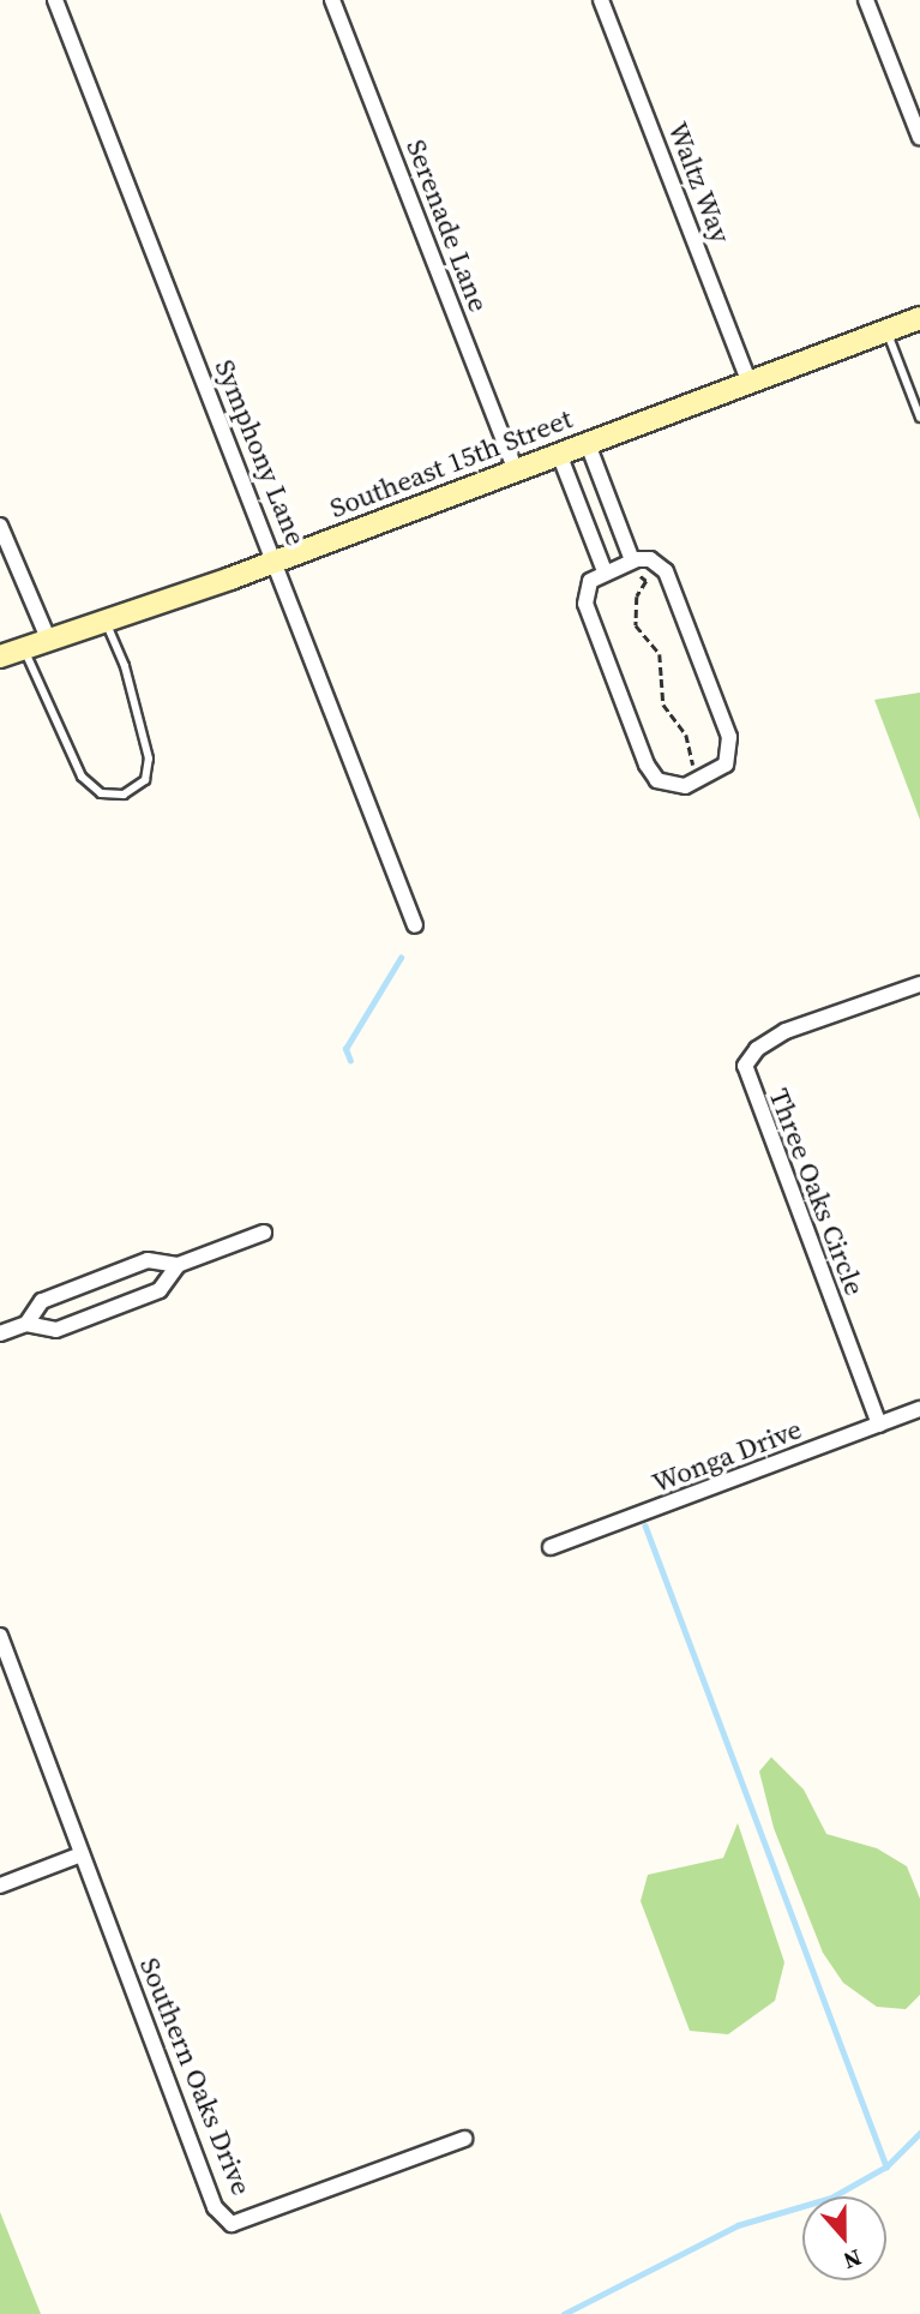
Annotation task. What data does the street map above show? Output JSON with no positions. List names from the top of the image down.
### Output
{
  "streets": {
    "main road": ["Southeast 15th Street"],
    "street": [
      "Waltz Way",
      "Serenade Lane",
      "Symphony Lane",
      "Three Oaks Circle",
      "Wonga Drive",
      "Southern Oaks Drive"
    ]
  },
  "crossings": [
    ["Waltz Way", "Southeast 15th Street"],
    ["Serenade Lane", "Southeast 15th Street"],
    ["Symphony Lane", "Southeast 15th Street"],
    ["Three Oaks Circle", "Wonga Drive"]
  ],
  "north": "bottom"
}
